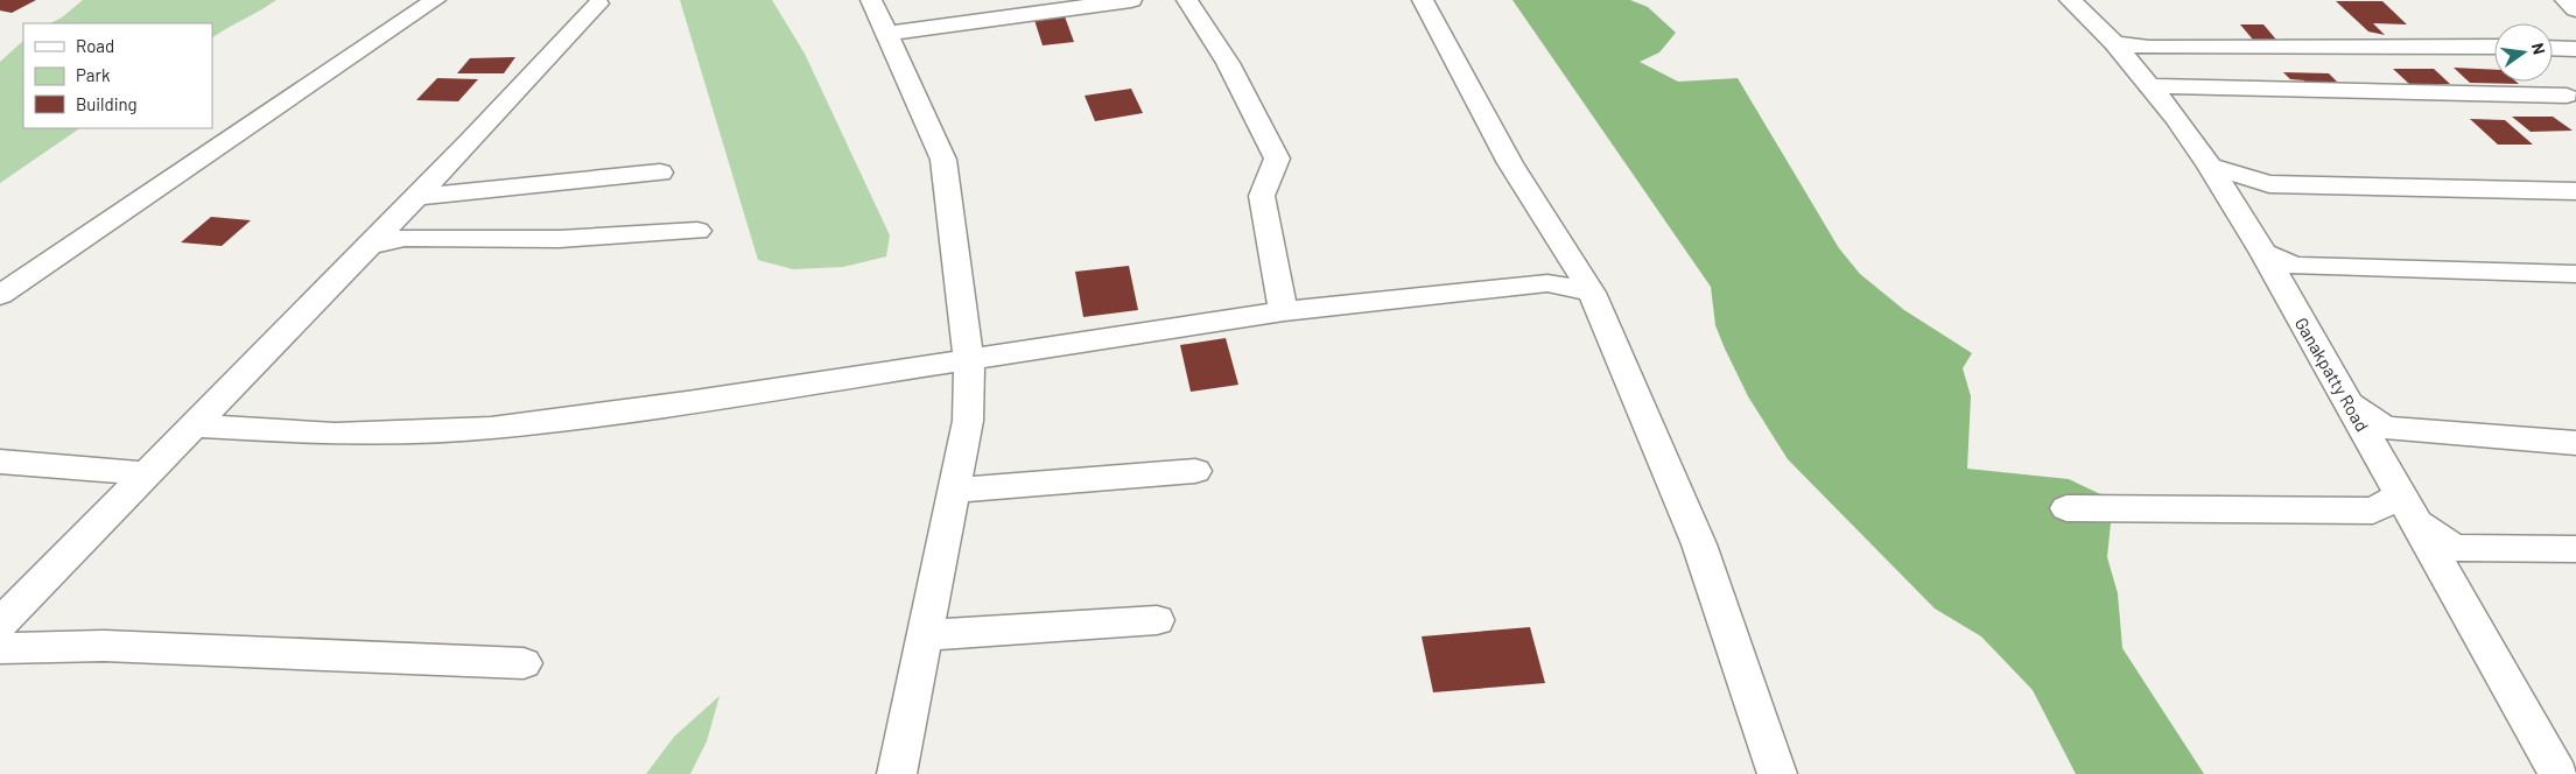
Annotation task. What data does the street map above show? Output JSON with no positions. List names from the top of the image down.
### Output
{
  "streets": {
    "street": ["Ganakpatty Road"]
  },
  "legend": ["Road", "Park", "Building"],
  "north": "right"
}
